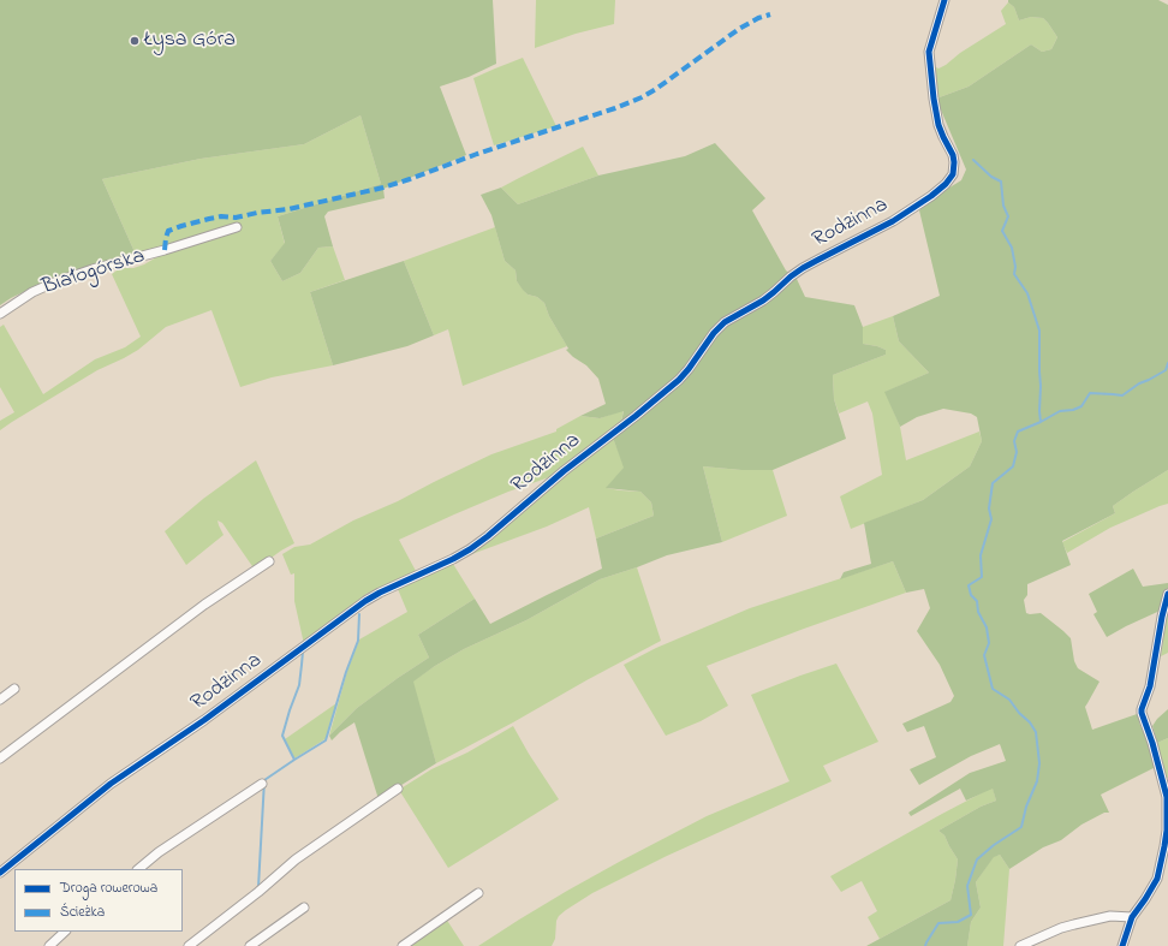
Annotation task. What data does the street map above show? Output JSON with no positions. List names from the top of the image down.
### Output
{
  "streets": {
    "street": ["Rodzinna", "Białogórska"]
  },
  "places": ["Łysa Góra"],
  "legend": ["Droga rowerowa", "Ścieżka"]
}
